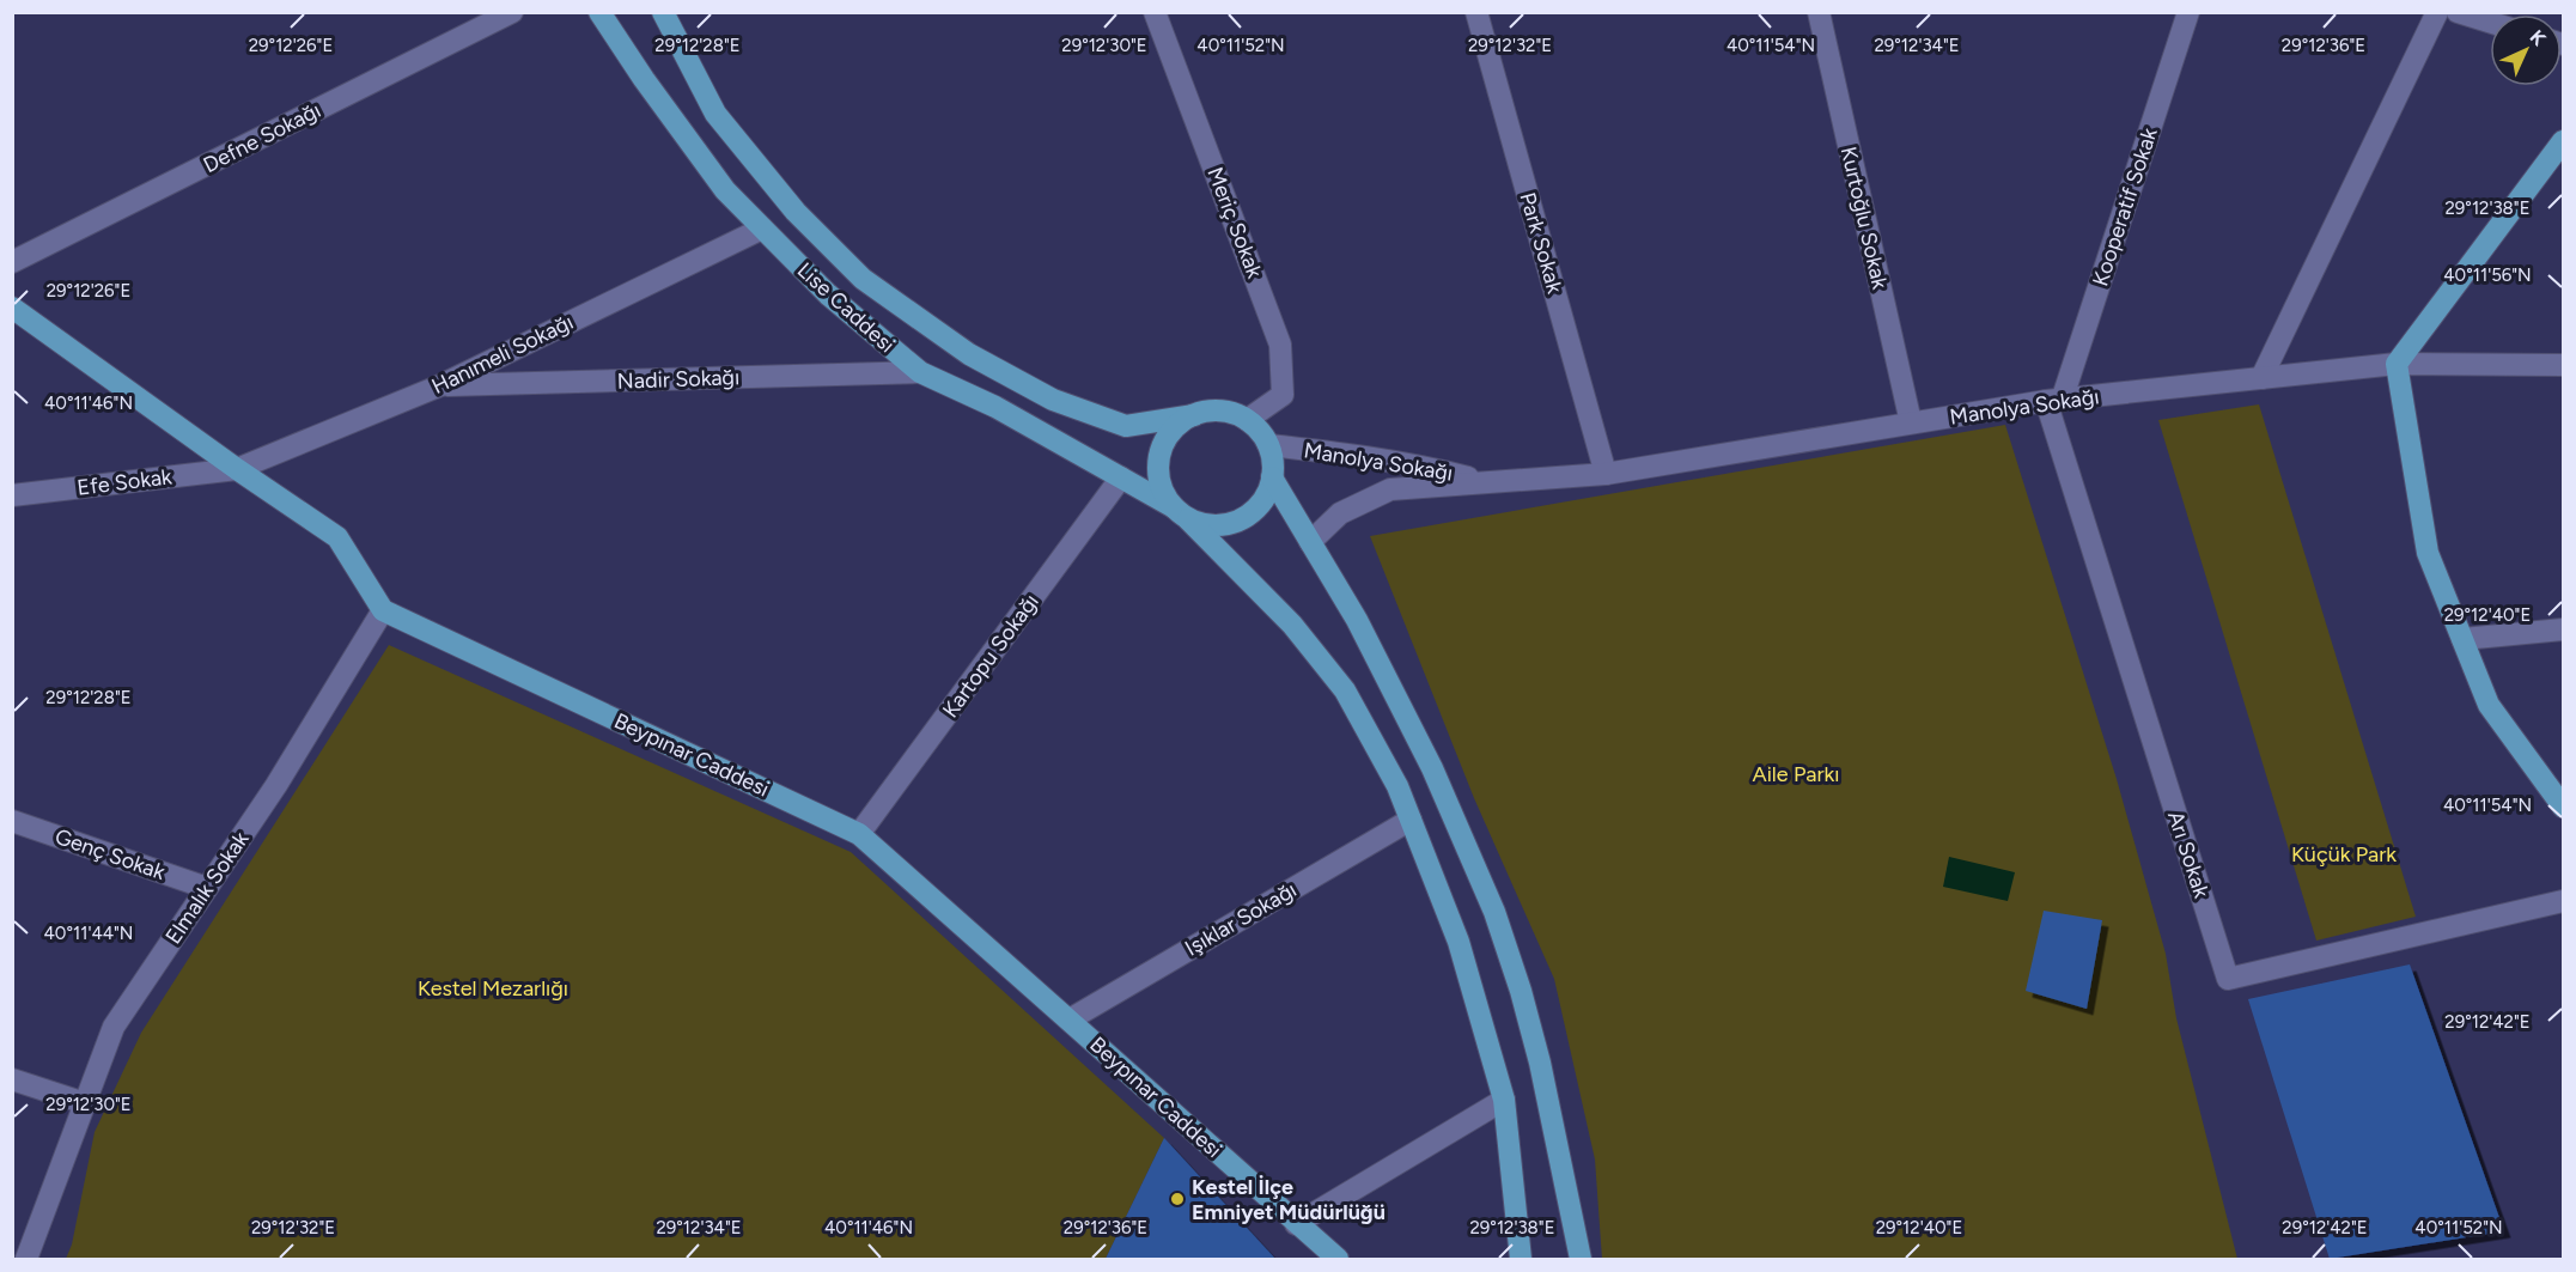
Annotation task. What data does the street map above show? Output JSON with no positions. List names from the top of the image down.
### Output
{
  "streets": {
    "main road": ["Lise Caddesi", "Beypınar Caddesi"],
    "street": [
      "Defne Sokağı",
      "Kooperatif Sokak",
      "Kurtoğlu Sokak",
      "Meriç Sokak",
      "Park Sokak",
      "Hanımeli Sokağı",
      "Nadir Sokağı",
      "Manolya Sokağı",
      "Efe Sokak",
      "Kartopu Sokağı",
      "Genç Sokak",
      "Arı Sokak",
      "Elmalık Sokak",
      "Işıklar Sokağı"
    ]
  },
  "crossings": [
    ["Kooperatif Sokak", "Manolya Sokağı"],
    ["Kooperatif Sokak", "Arı Sokak"],
    ["Kurtoğlu Sokak", "Manolya Sokağı"],
    ["Meriç Sokak", "Lise Caddesi"],
    ["Meriç Sokak", "Manolya Sokağı"],
    ["Park Sokak", "Manolya Sokağı"],
    ["Lise Caddesi", "Hanımeli Sokağı"],
    ["Lise Caddesi", "Nadir Sokağı"],
    ["Lise Caddesi", "Manolya Sokağı"],
    ["Lise Caddesi", "Kartopu Sokağı"],
    ["Hanımeli Sokağı", "Nadir Sokağı"],
    ["Hanımeli Sokağı", "Efe Sokak"],
    ["Manolya Sokağı", "Arı Sokak"],
    ["Kartopu Sokağı", "Beypınar Caddesi"],
    ["Beypınar Caddesi", "Elmalık Sokak"],
    ["Beypınar Caddesi", "Işıklar Sokağı"],
    ["Genç Sokak", "Elmalık Sokak"]
  ],
  "parks": ["Aile Parkı", "Küçük Park", "Kestel Mezarlığı"],
  "places": ["Kestel İlçe Emniyet Müdürlüğü"],
  "north": "top right",
  "coordinates": [
    "29°12'26\"E",
    "29°12'28\"E",
    "29°12'30\"E",
    "40°11'52\"N",
    "29°12'32\"E",
    "40°11'54\"N",
    "29°12'34\"E",
    "29°12'36\"E",
    "29°12'38\"E",
    "40°11'56\"N",
    "40°11'46\"N",
    "29°12'40\"E",
    "40°11'44\"N",
    "29°12'42\"E"
  ]
}
